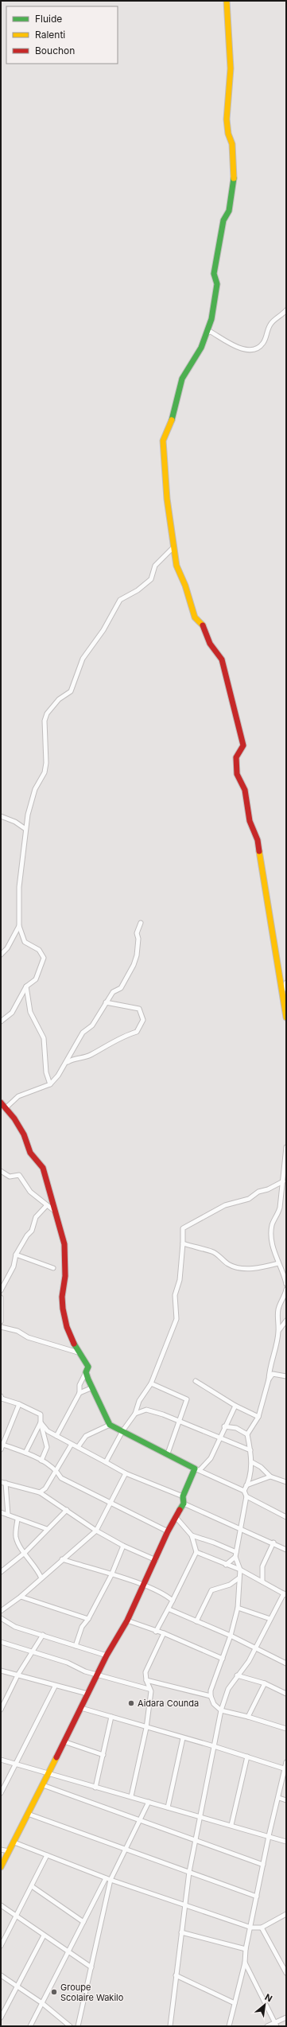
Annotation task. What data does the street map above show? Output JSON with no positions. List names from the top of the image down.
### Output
{
  "places": ["Aidara Counda", "Groupe Scolaire Wakilo"],
  "legend": ["Fluide", "Ralenti", "Bouchon"],
  "north": "top right"
}
